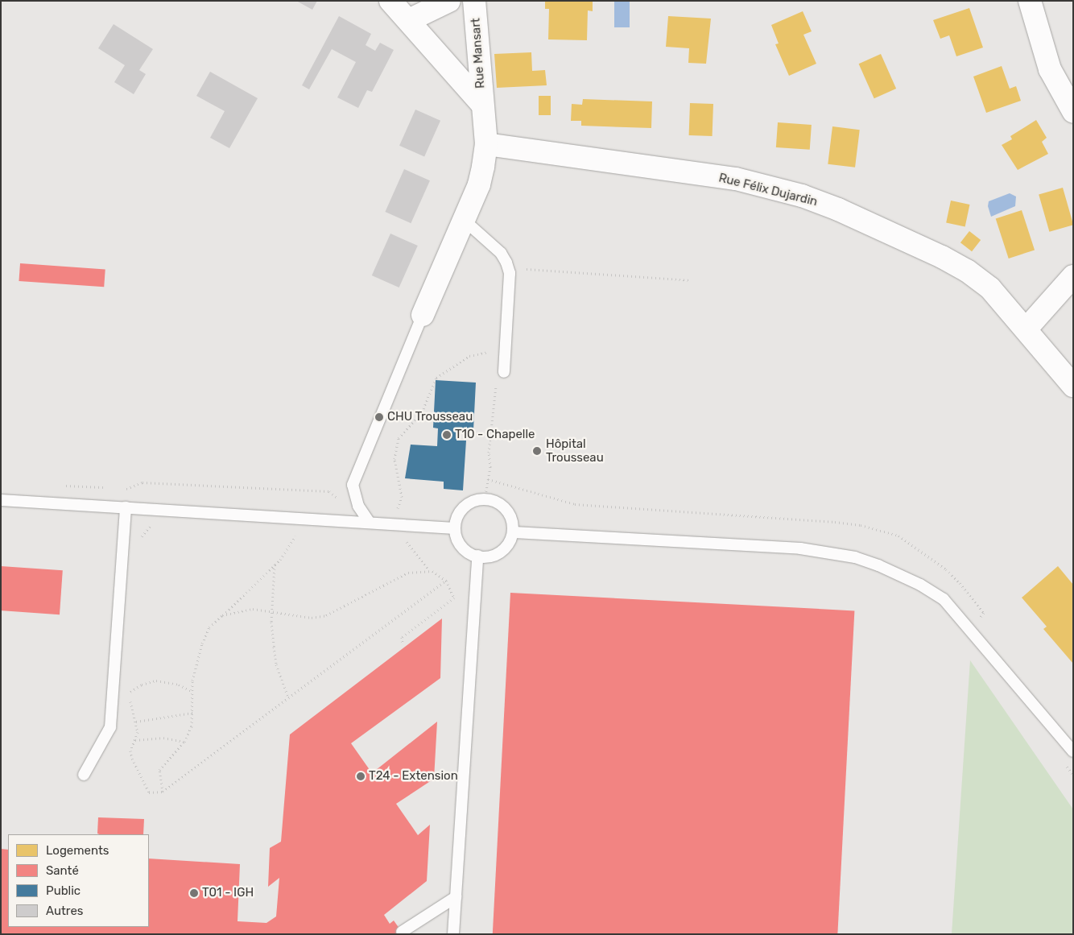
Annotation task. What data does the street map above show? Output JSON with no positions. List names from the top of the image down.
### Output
{
  "streets": {
    "street": ["Rue Mansart", "Rue Félix Dujardin"]
  },
  "places": [
    "CHU Trousseau",
    "T10 - Chapelle",
    "Hôpital Trousseau",
    "T24 - Extension",
    "T01 - IGH"
  ],
  "legend": [
    "Logements",
    "Santé",
    "Public",
    "Autres"
  ]
}
